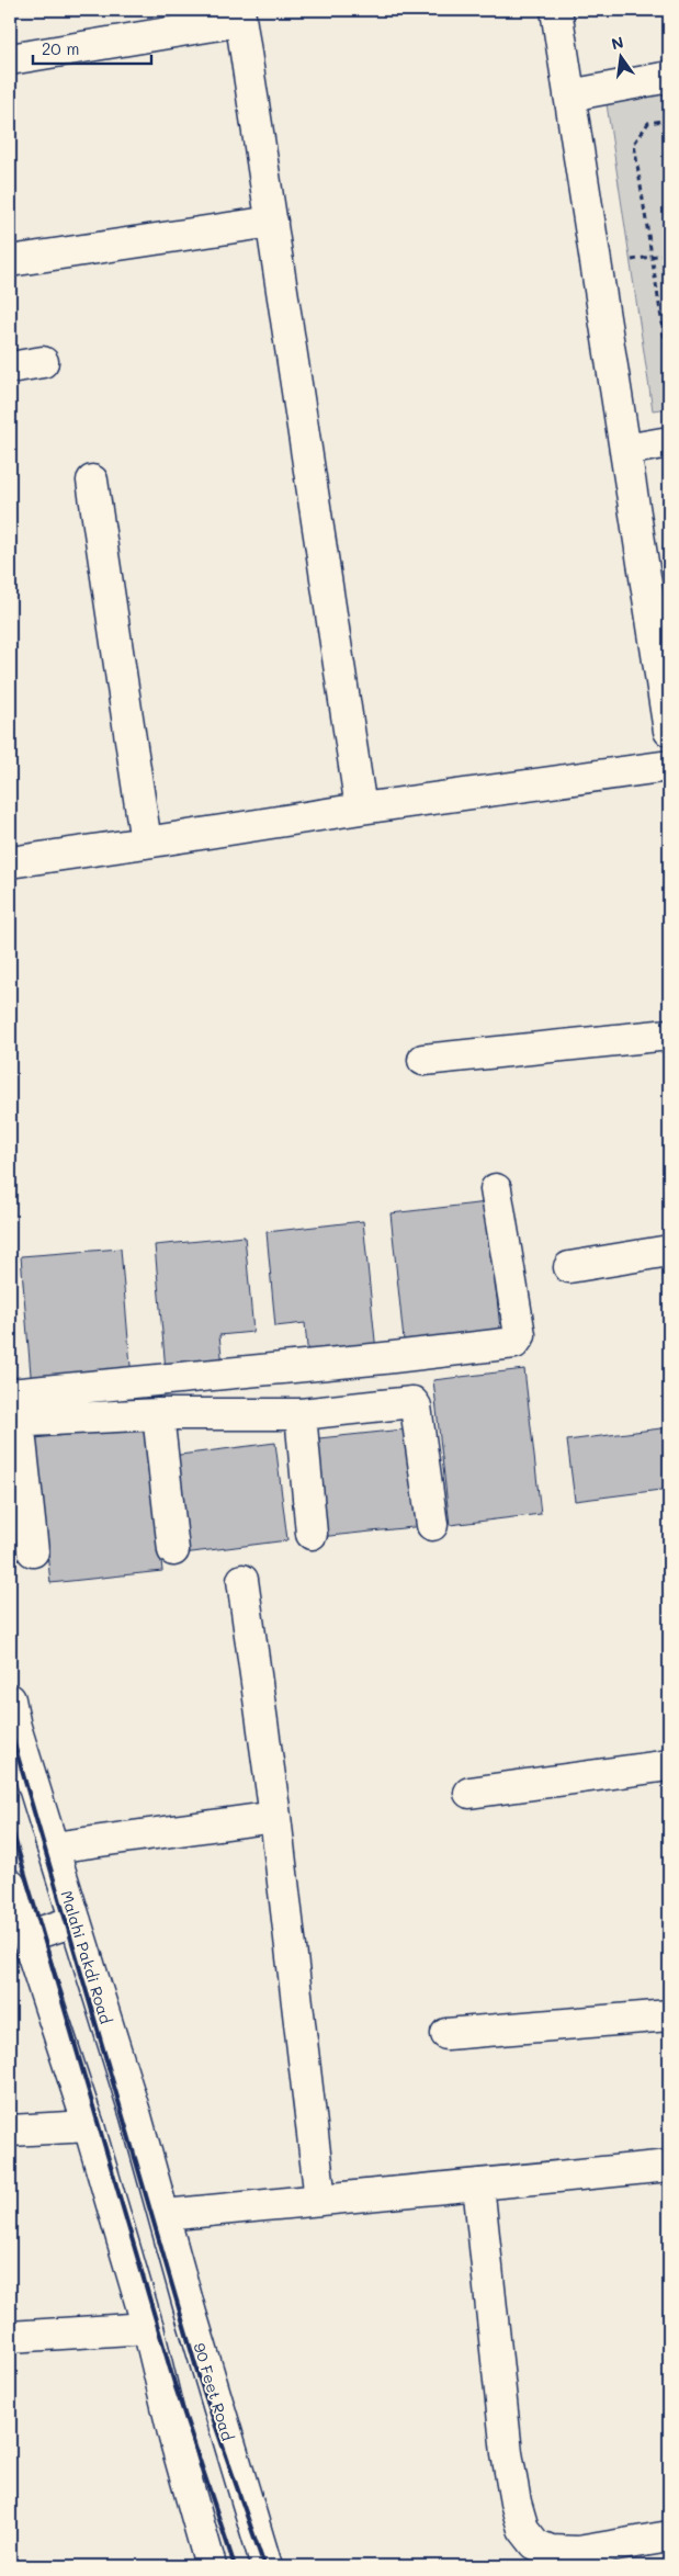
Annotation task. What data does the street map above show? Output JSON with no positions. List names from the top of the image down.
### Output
{
  "streets": {
    "street": ["Malahi Pakdi Road", "90 Feet Road"]
  },
  "crossings": [
    ["Malahi Pakdi Road", "90 Feet Road"]
  ],
  "scale_bar": "20 m",
  "north": "top"
}
